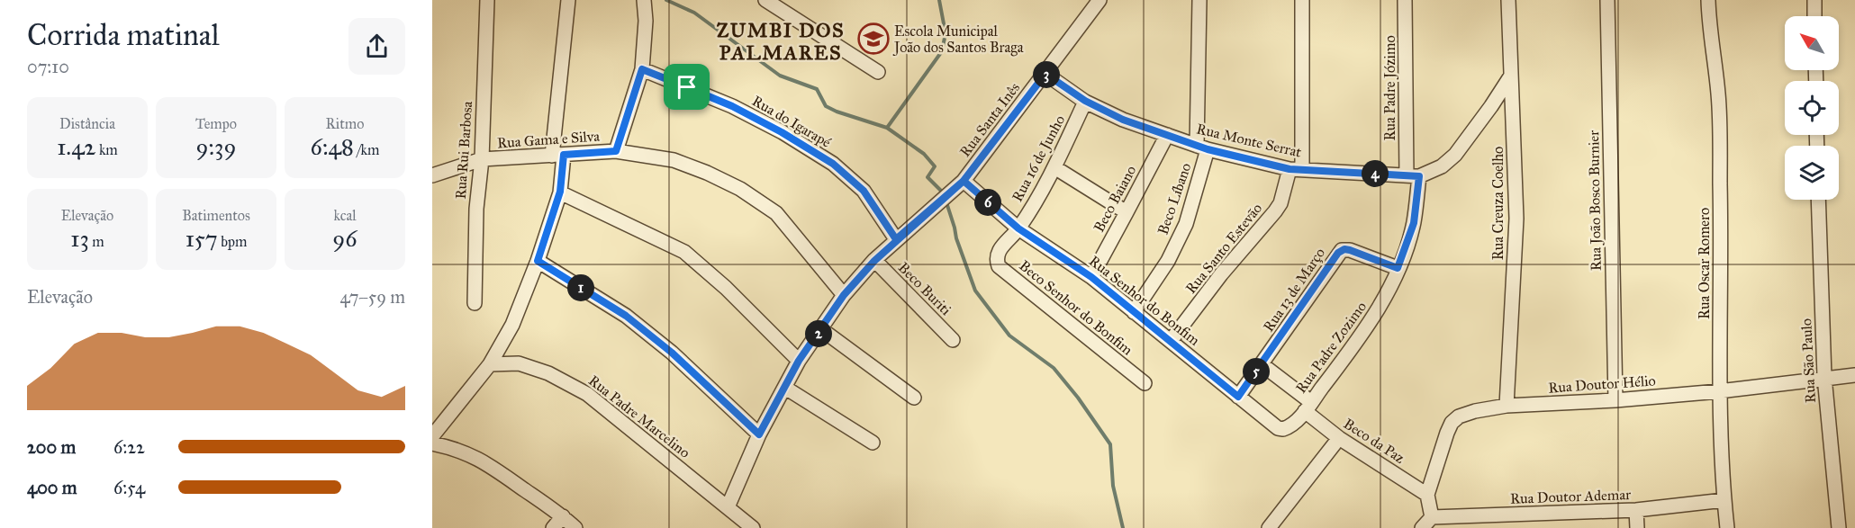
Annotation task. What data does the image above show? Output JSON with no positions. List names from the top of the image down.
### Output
{
  "streets": {
    "street": [
      "Rua Padre Józimo",
      "Rua Santa Inês",
      "Rua do Igarapé",
      "Rua Gama e Silva",
      "Rua Monte Serrat",
      "Rua Rui Barbosa",
      "Rua 16 de Junho",
      "Beco Baiano",
      "Beco Líbano",
      "Rua João Bosco Burnier",
      "Rua Creuza Coelho",
      "Rua Santo Estevão",
      "Rua Oscar Romero",
      "Beco Buriti",
      "Rua 13 de Março",
      "Rua Senhor do Bonfim",
      "Beco Senhor do Bonfim",
      "Rua Padre Zozimo",
      "Rua São Paulo",
      "Rua Doutor Hélio",
      "Rua Padre Marcelino",
      "Beco da Paz",
      "Rua Doutor Ademar"
    ]
  },
  "crossings": [
    ["Rua Padre Józimo", "Rua Monte Serrat"],
    ["Rua Padre Józimo", "Rua Padre Zozimo"],
    ["Rua Santa Inês", "Rua do Igarapé"],
    ["Rua Santa Inês", "Rua Gama e Silva"],
    ["Rua Santa Inês", "Rua Monte Serrat"],
    ["Rua Santa Inês", "Beco Buriti"],
    ["Rua Santa Inês", "Rua Senhor do Bonfim"],
    ["Rua Santa Inês", "Rua Padre Marcelino"],
    ["Rua Gama e Silva", "Rua Rui Barbosa"],
    ["Rua Monte Serrat", "Rua 16 de Junho"],
    ["Rua Monte Serrat", "Beco Baiano"],
    ["Rua Monte Serrat", "Beco Líbano"],
    ["Rua Monte Serrat", "Rua Creuza Coelho"],
    ["Rua Monte Serrat", "Rua Santo Estevão"],
    ["Rua Monte Serrat", "Rua Padre Zozimo"],
    ["Rua 16 de Junho", "Rua Senhor do Bonfim"],
    ["Rua 16 de Junho", "Beco Senhor do Bonfim"],
    ["Beco Baiano", "Rua Senhor do Bonfim"],
    ["Beco Líbano", "Rua Senhor do Bonfim"],
    ["Rua João Bosco Burnier", "Rua Doutor Hélio"],
    ["Rua Creuza Coelho", "Rua Doutor Hélio"],
    ["Rua Santo Estevão", "Rua Senhor do Bonfim"],
    ["Rua Oscar Romero", "Rua Doutor Hélio"],
    ["Rua Oscar Romero", "Rua Doutor Ademar"],
    ["Rua 13 de Março", "Rua Senhor do Bonfim"],
    ["Rua 13 de Março", "Rua Padre Zozimo"],
    ["Rua 13 de Março", "Beco da Paz"],
    ["Rua Senhor do Bonfim", "Beco Senhor do Bonfim"],
    ["Rua Senhor do Bonfim", "Rua Padre Zozimo"],
    ["Rua Padre Zozimo", "Beco da Paz"],
    ["Rua São Paulo", "Rua Doutor Hélio"],
    ["Rua Doutor Hélio", "Beco da Paz"],
    ["Rua Doutor Hélio", "Rua Doutor Ademar"]
  ],
  "districts": ["ZUMBI DOS PALMARES"],
  "places": {
    "school or university": ["Escola Municipal João dos Santos Braga"]
  },
  "north": "top left",
  "page": {
    "heading": ["Corrida matinal", "07:10"],
    "pins": [
      "3",
      "4",
      "6",
      "1",
      "2",
      "5"
    ],
    "stats": [
      ["Distância", "1.42 km"],
      ["Tempo", "9:39"],
      ["Ritmo", "6:48 /km"],
      ["Elevação", "13 m"],
      ["Batimentos", "157 bpm"],
      ["kcal", "96"]
    ],
    "chart": ["Elevação", "47–59 m"],
    "list": [
      {
        "name": "200 m",
        "note": "6:22"
      },
      {
        "name": "400 m",
        "note": "6:54"
      }
    ]
  }
}
